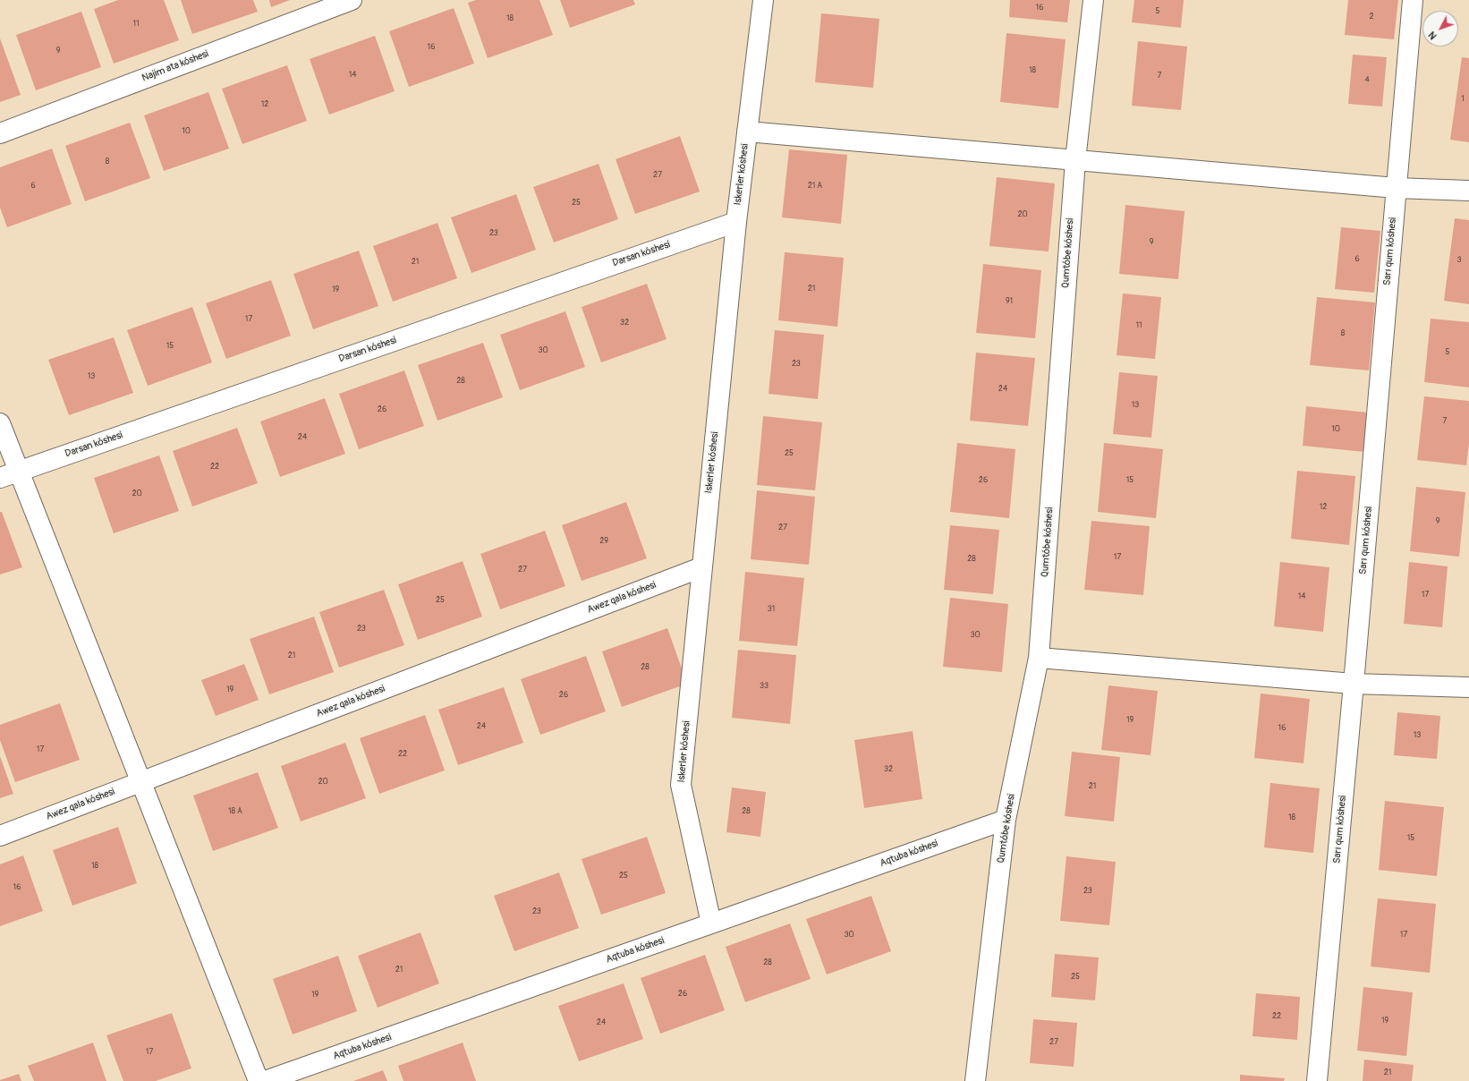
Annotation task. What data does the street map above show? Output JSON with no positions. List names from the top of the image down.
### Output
{
  "streets": {
    "street": [
      "Najim ata kóshesi",
      "Iskerler kóshesi",
      "Sarı qum kóshesi",
      "Qumtóbe kóshesi",
      "Darsan kóshesi",
      "Awez qala kóshesi",
      "Aqtuba kóshesi"
    ]
  },
  "crossings": [
    ["Iskerler kóshesi", "Darsan kóshesi"],
    ["Iskerler kóshesi", "Awez qala kóshesi"],
    ["Iskerler kóshesi", "Aqtuba kóshesi"],
    ["Qumtóbe kóshesi", "Aqtuba kóshesi"]
  ],
  "house_numbers": [
    "16",
    "5",
    "2",
    "18",
    "11",
    "16",
    "9",
    "18",
    "14",
    "7",
    "4",
    "1",
    "12",
    "10",
    "8",
    "27",
    "6",
    "21 А",
    "25",
    "20",
    "23",
    "9",
    "6",
    "3",
    "21",
    "21",
    "19",
    "91",
    "17",
    "32",
    "11",
    "8",
    "15",
    "30",
    "5",
    "23",
    "13",
    "28",
    "24",
    "13",
    "26",
    "7",
    "10",
    "24",
    "25",
    "22",
    "26",
    "15",
    "20",
    "12",
    "9",
    "27",
    "29",
    "17",
    "28",
    "27",
    "17",
    "14",
    "25",
    "31",
    "23",
    "30",
    "21",
    "28",
    "33",
    "19",
    "26",
    "19",
    "24",
    "16",
    "13",
    "17",
    "22",
    "32",
    "20",
    "21",
    "18 А",
    "28",
    "18",
    "15",
    "18",
    "25",
    "16",
    "23",
    "23",
    "30",
    "17",
    "28",
    "21",
    "25",
    "26",
    "19",
    "22",
    "19",
    "24",
    "27",
    "17",
    "21"
  ],
  "north": "bottom left"
}
